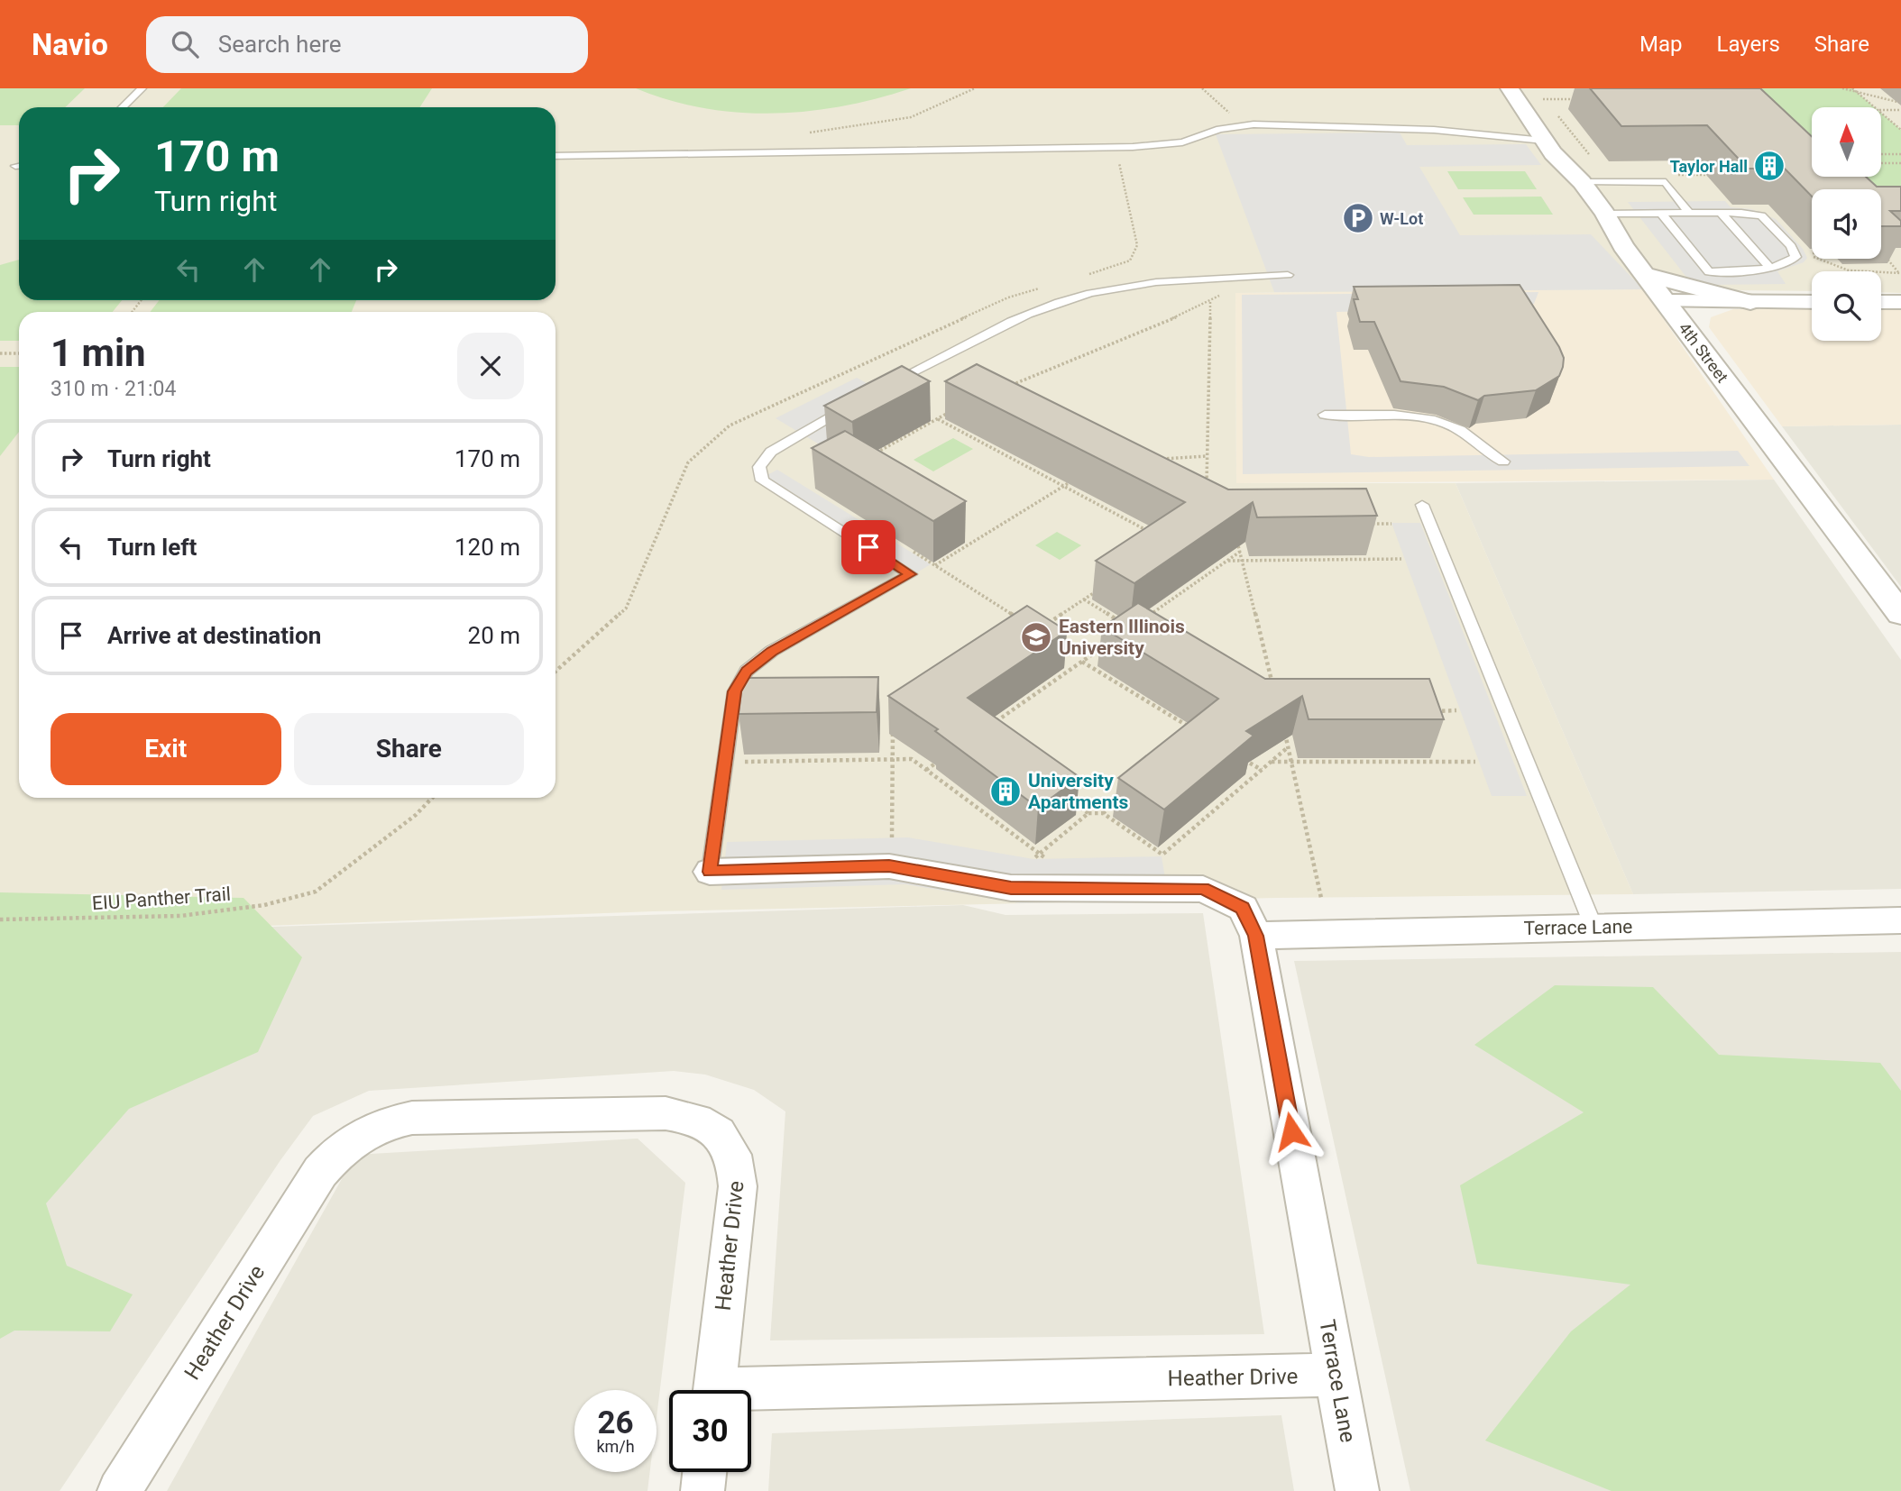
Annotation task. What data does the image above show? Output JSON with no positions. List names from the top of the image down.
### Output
{
  "streets": {
    "street": ["4th Street", "Terrace Lane", "Heather Drive"],
    "path": ["EIU Panther Trail"]
  },
  "crossings": [
    ["Terrace Lane", "Heather Drive"]
  ],
  "places": {
    "building": ["Taylor Hall", "University Apartments"],
    "parking": ["W-Lot"],
    "school or university": ["Eastern Illinois University"]
  },
  "north": "top",
  "page": {
    "header": "Navio",
    "search": "Search here",
    "nav": ["Map", "Layers", "Share"],
    "turn": ["170 m", "Turn right"],
    "heading": ["1 min", "310 m · 21:04"],
    "list": [
      {
        "name": "Turn right",
        "value": "170 m"
      },
      {
        "name": "Turn left",
        "value": "120 m"
      },
      {
        "name": "Arrive at destination",
        "value": "20 m"
      }
    ],
    "buttons": ["Exit", "Share"],
    "speed": "26 km/h",
    "limit": "30"
  }
}
